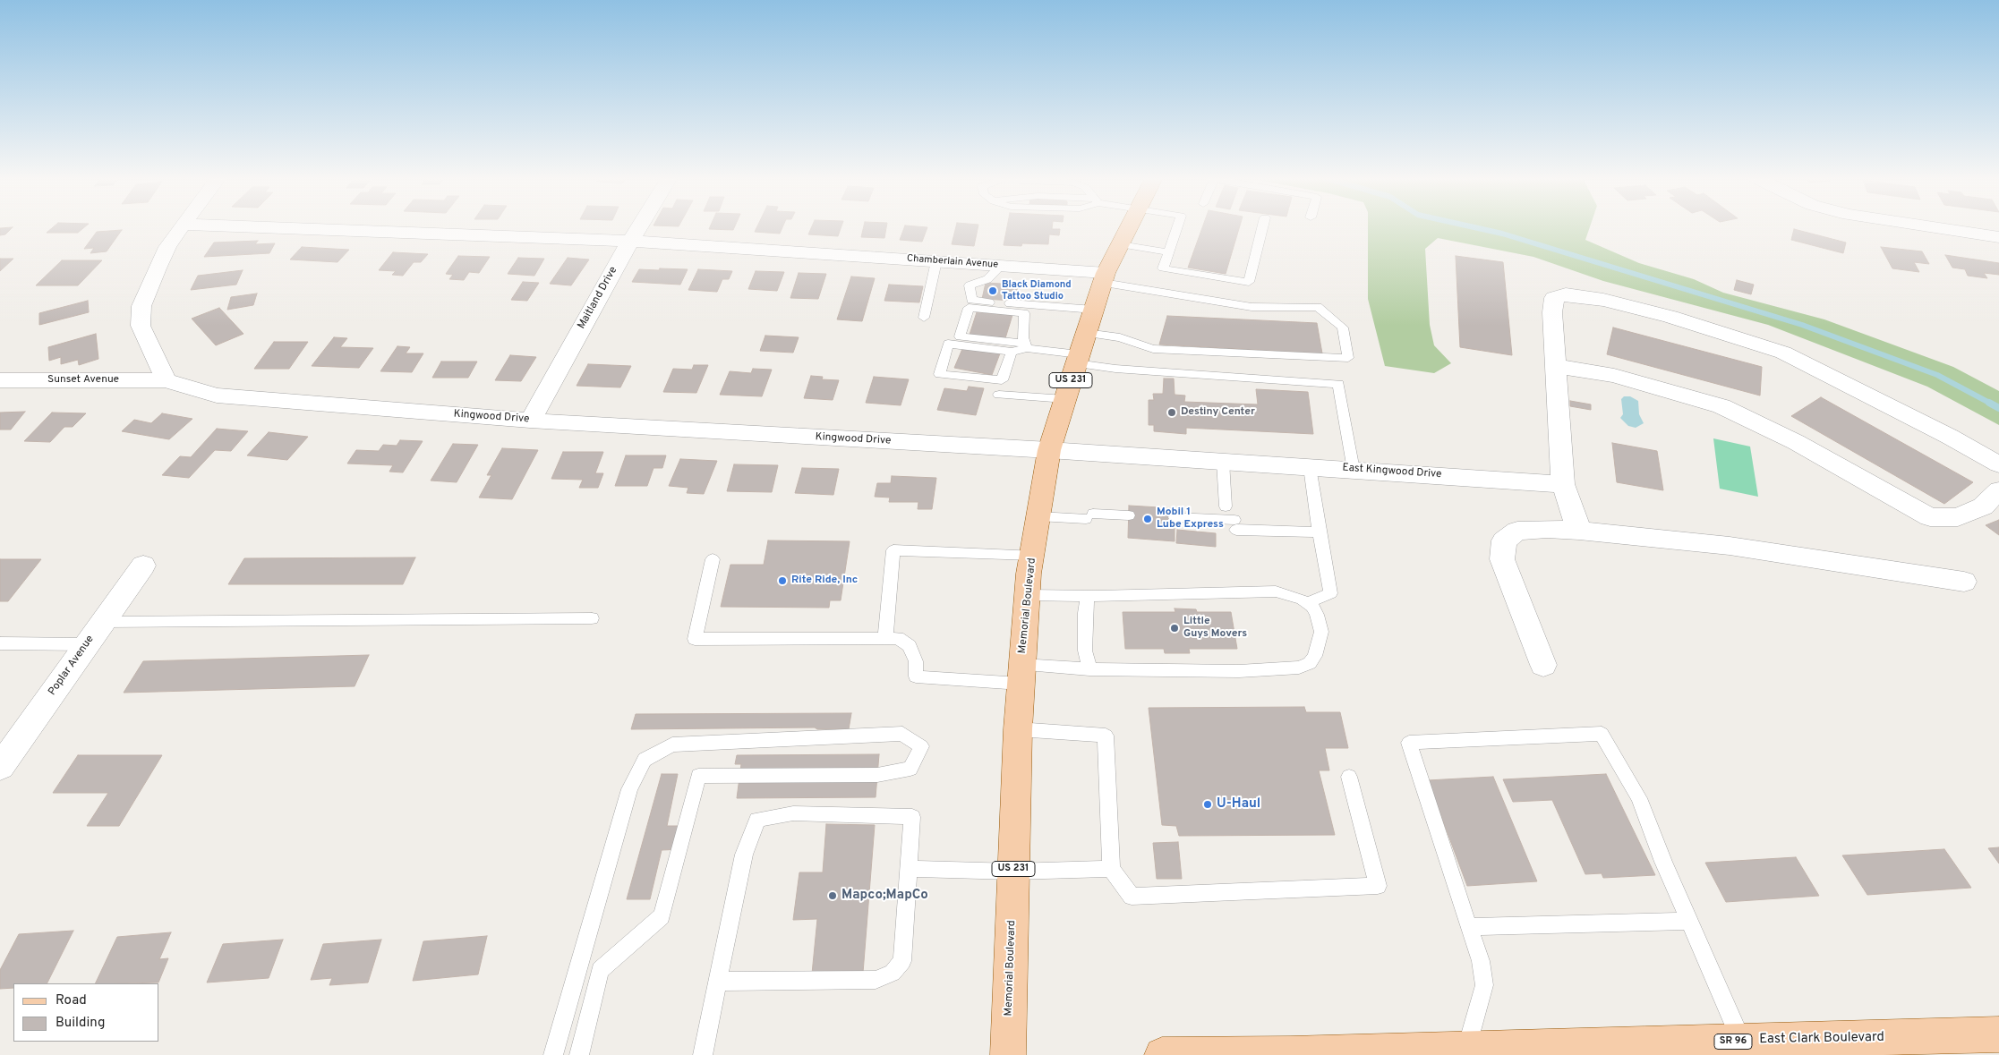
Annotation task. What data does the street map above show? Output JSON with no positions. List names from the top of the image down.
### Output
{
  "streets": {
    "main road": [
      "US 231",
      "Memorial Boulevard",
      "East Clark Boulevard",
      "SR 96"
    ],
    "street": [
      "Chamberlain Avenue",
      "Maitland Drive",
      "Sunset Avenue",
      "Kingwood Drive",
      "East Kingwood Drive",
      "Poplar Avenue"
    ]
  },
  "crossings": [
    ["Chamberlain Avenue", "Maitland Drive"],
    ["Chamberlain Avenue", "Memorial Boulevard"],
    ["Maitland Drive", "Kingwood Drive"],
    ["Sunset Avenue", "Kingwood Drive"],
    ["Kingwood Drive", "East Kingwood Drive"],
    ["Kingwood Drive", "Memorial Boulevard"],
    ["East Kingwood Drive", "Memorial Boulevard"]
  ],
  "places": [
    "Black Diamond Tattoo Studio",
    "Destiny Center",
    "Mobil 1 Lube Express",
    "Rite Ride, Inc",
    "Little Guys Movers",
    "U-Haul",
    "Mapco;MapCo"
  ],
  "legend": ["Road", "Building"]
}
